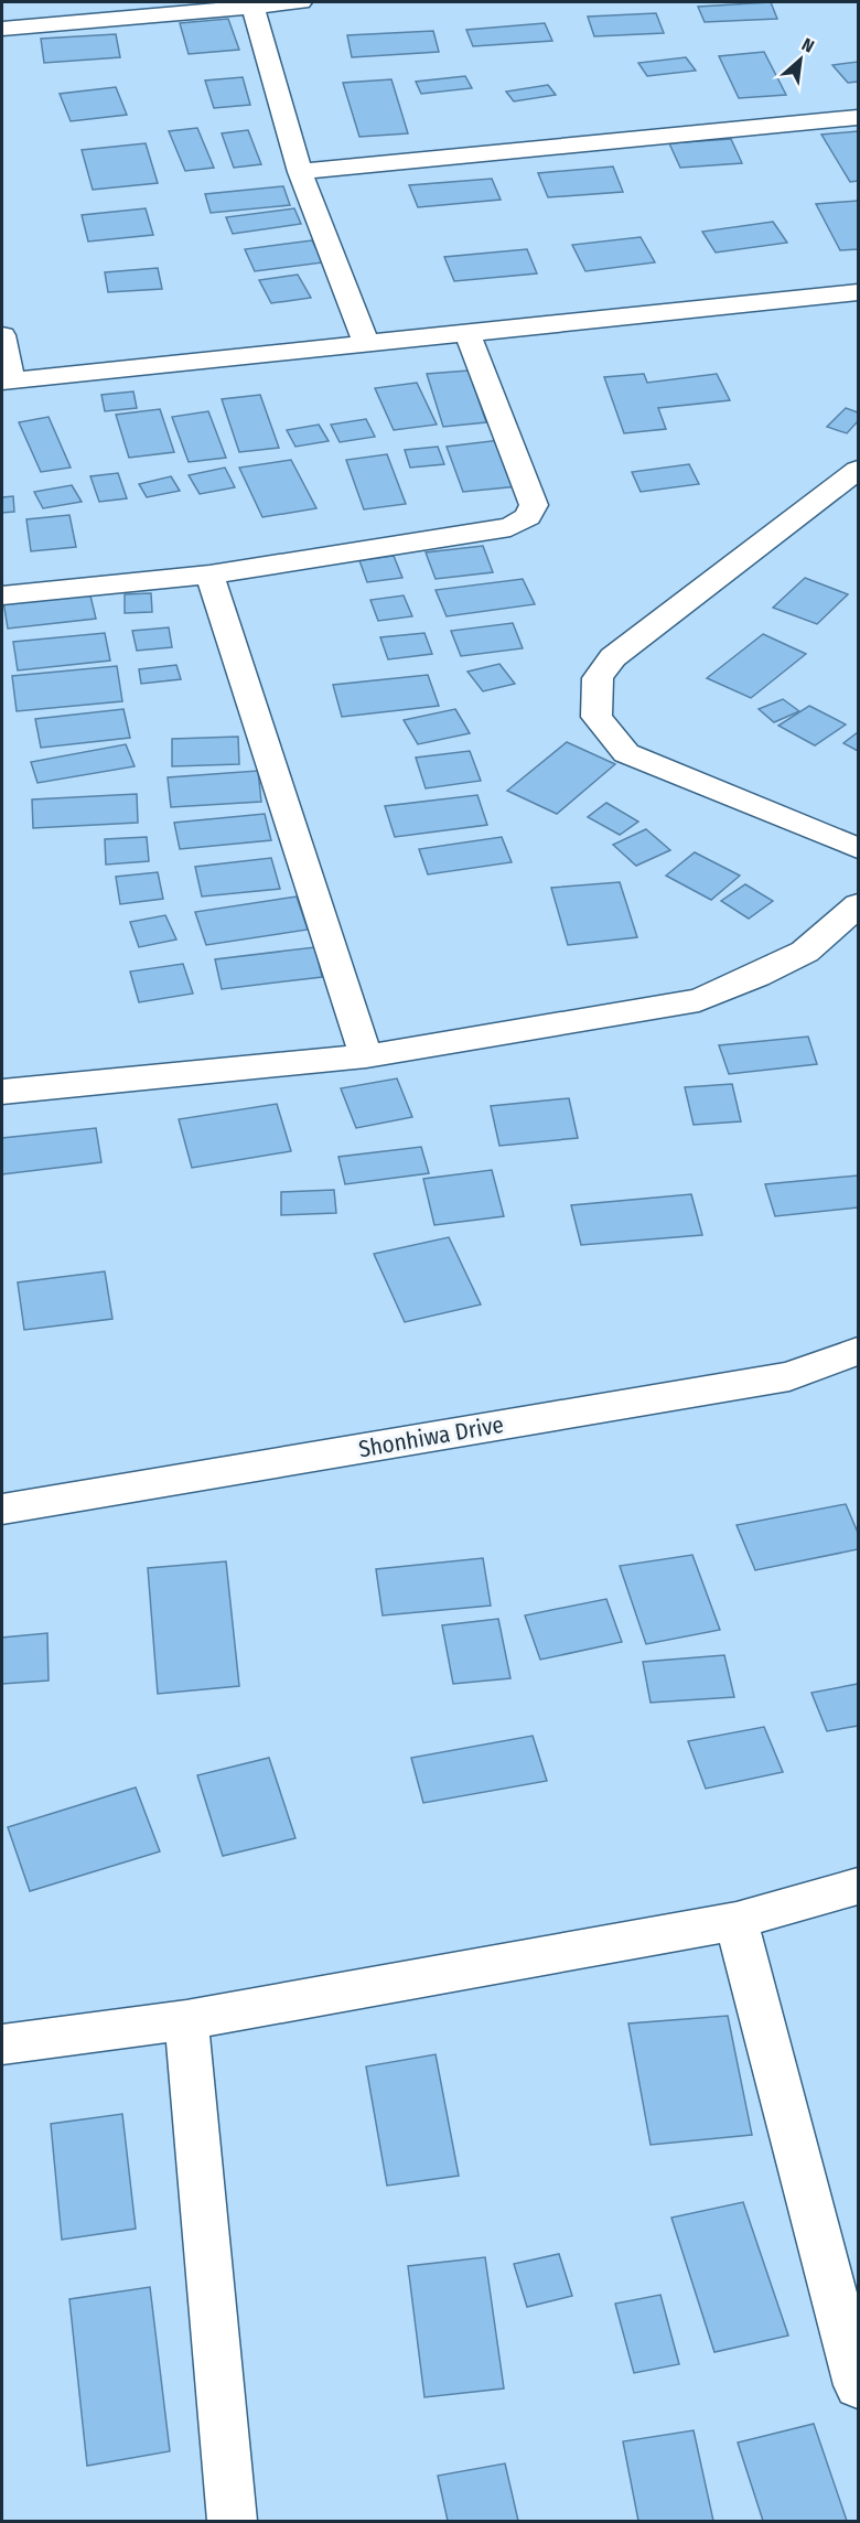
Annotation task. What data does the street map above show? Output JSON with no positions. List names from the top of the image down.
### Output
{
  "streets": {
    "street": ["Shonhiwa Drive"]
  },
  "north": "top right"
}
